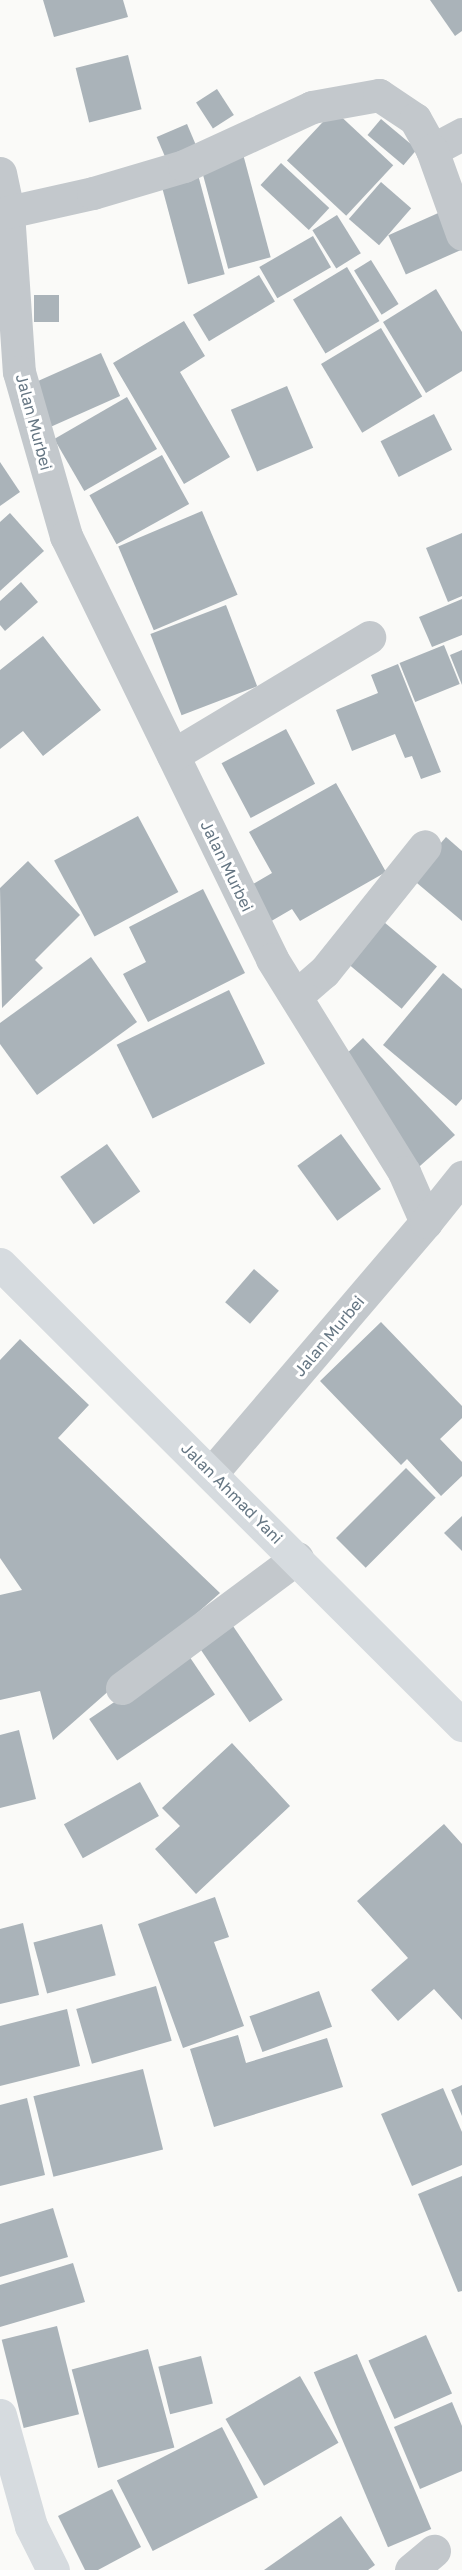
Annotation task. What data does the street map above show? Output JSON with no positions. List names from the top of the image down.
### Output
{
  "streets": {
    "main road": ["Jalan Ahmad Yani"],
    "street": ["Jalan Murbei"]
  },
  "crossings": [
    ["Jalan Murbei", "Jalan Ahmad Yani"]
  ]
}
